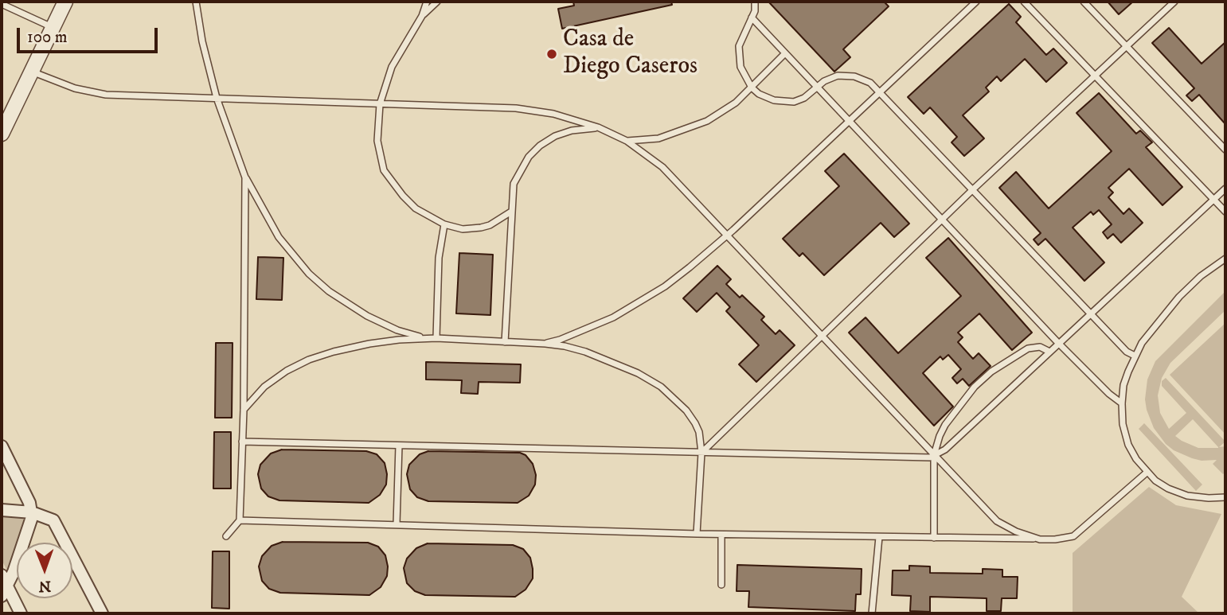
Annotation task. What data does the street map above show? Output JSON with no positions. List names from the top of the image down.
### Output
{
  "places": ["Casa de Diego Caseros"],
  "scale_bar": "100 m",
  "north": "bottom"
}
